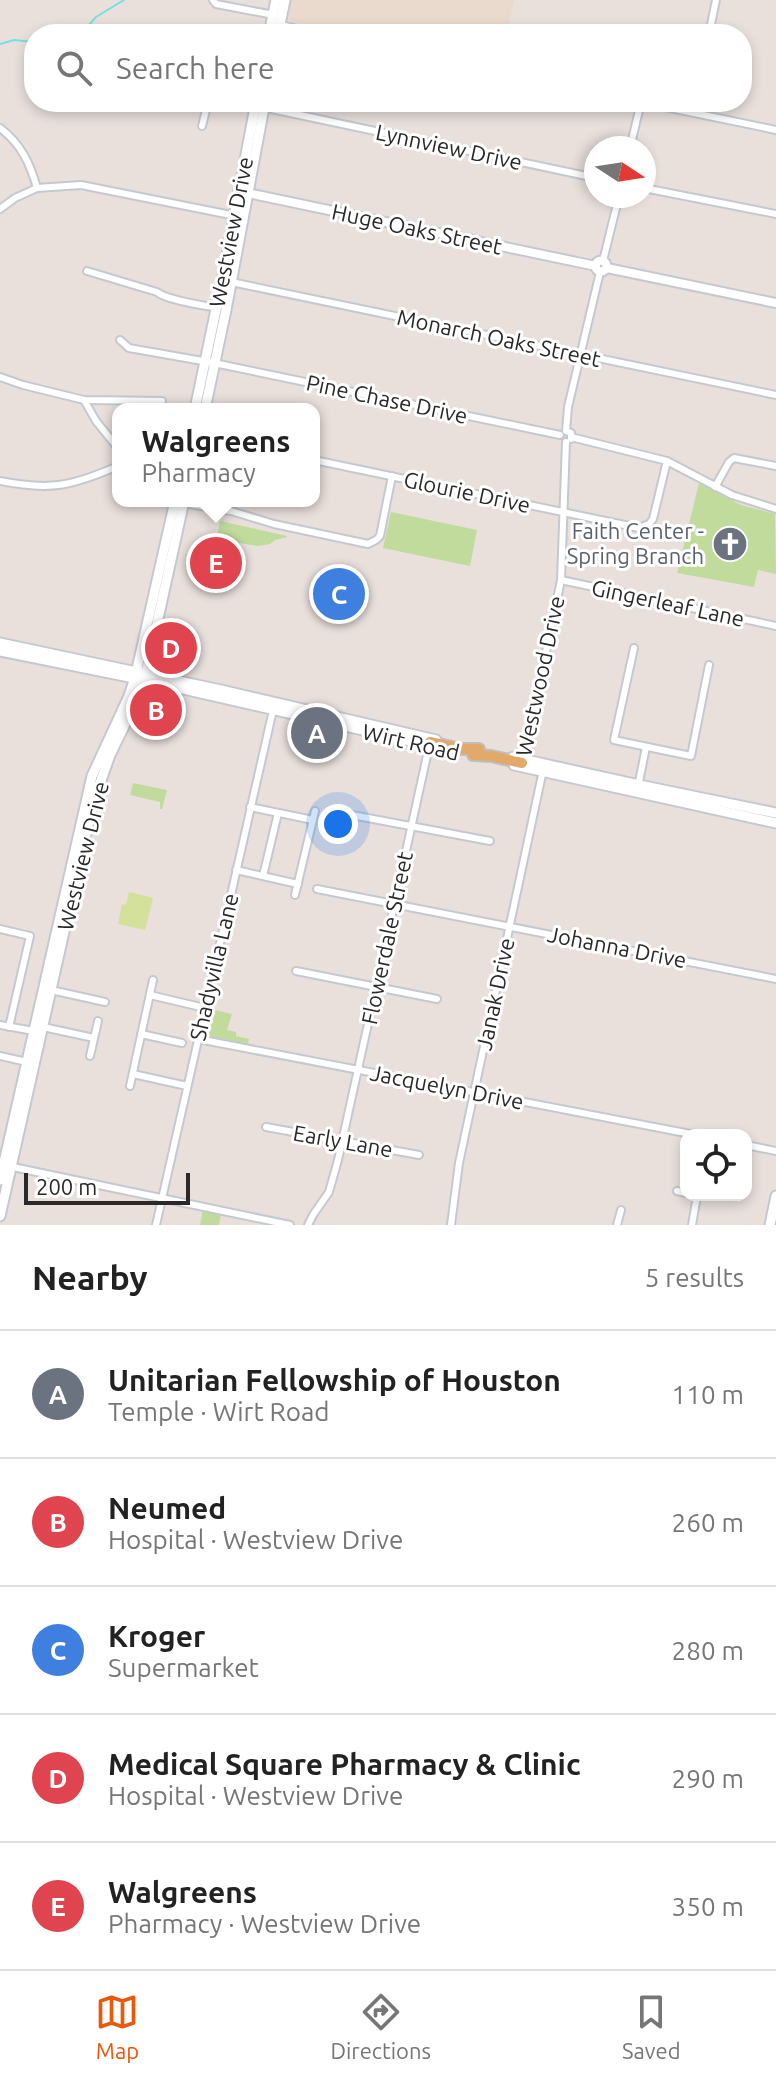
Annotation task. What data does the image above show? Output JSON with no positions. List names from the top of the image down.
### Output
{
  "streets": {
    "main road": ["Westview Drive", "Wirt Road"],
    "street": [
      "Lynnview Drive",
      "Huge Oaks Street",
      "Monarch Oaks Street",
      "Pine Chase Drive",
      "Glourie Drive",
      "Gingerleaf Lane",
      "Westwood Drive",
      "Flowerdale Street",
      "Johanna Drive",
      "Shadyvilla Lane",
      "Janak Drive",
      "Jacquelyn Drive",
      "Early Lane"
    ]
  },
  "crossings": [
    ["Huge Oaks Street", "Westview Drive"],
    ["Huge Oaks Street", "Westwood Drive"],
    ["Westview Drive", "Monarch Oaks Street"],
    ["Westview Drive", "Pine Chase Drive"],
    ["Westview Drive", "Wirt Road"],
    ["Monarch Oaks Street", "Westwood Drive"],
    ["Pine Chase Drive", "Glourie Drive"],
    ["Pine Chase Drive", "Westwood Drive"],
    ["Glourie Drive", "Westwood Drive"],
    ["Gingerleaf Lane", "Westwood Drive"],
    ["Wirt Road", "Flowerdale Street"],
    ["Wirt Road", "Shadyvilla Lane"],
    ["Flowerdale Street", "Johanna Drive"],
    ["Flowerdale Street", "Jacquelyn Drive"],
    ["Flowerdale Street", "Early Lane"],
    ["Johanna Drive", "Janak Drive"],
    ["Shadyvilla Lane", "Jacquelyn Drive"],
    ["Janak Drive", "Jacquelyn Drive"]
  ],
  "places": {
    "church": ["Faith Center - Spring Branch"]
  },
  "scale_bar": "200 m",
  "north": "right",
  "page": {
    "search": "Search here",
    "popup": ["Walgreens", "Pharmacy"],
    "pins": [
      "E",
      "C",
      "D",
      "B",
      "A"
    ],
    "scale": "200 m",
    "heading": ["Nearby", "5 results"],
    "list": [
      {
        "mark": "A",
        "name": "Unitarian Fellowship of Houston",
        "note": "Temple · Wirt Road",
        "value": "110 m"
      },
      {
        "mark": "B",
        "name": "Neumed",
        "note": "Hospital · Westview Drive",
        "value": "260 m"
      },
      {
        "mark": "C",
        "name": "Kroger",
        "note": "Supermarket",
        "value": "280 m"
      },
      {
        "mark": "D",
        "name": "Medical Square Pharmacy & Clinic",
        "note": "Hospital · Westview Drive",
        "value": "290 m"
      },
      {
        "mark": "E",
        "name": "Walgreens",
        "note": "Pharmacy · Westview Drive",
        "value": "350 m"
      }
    ],
    "nav": ["Map", "Directions", "Saved"]
  }
}
